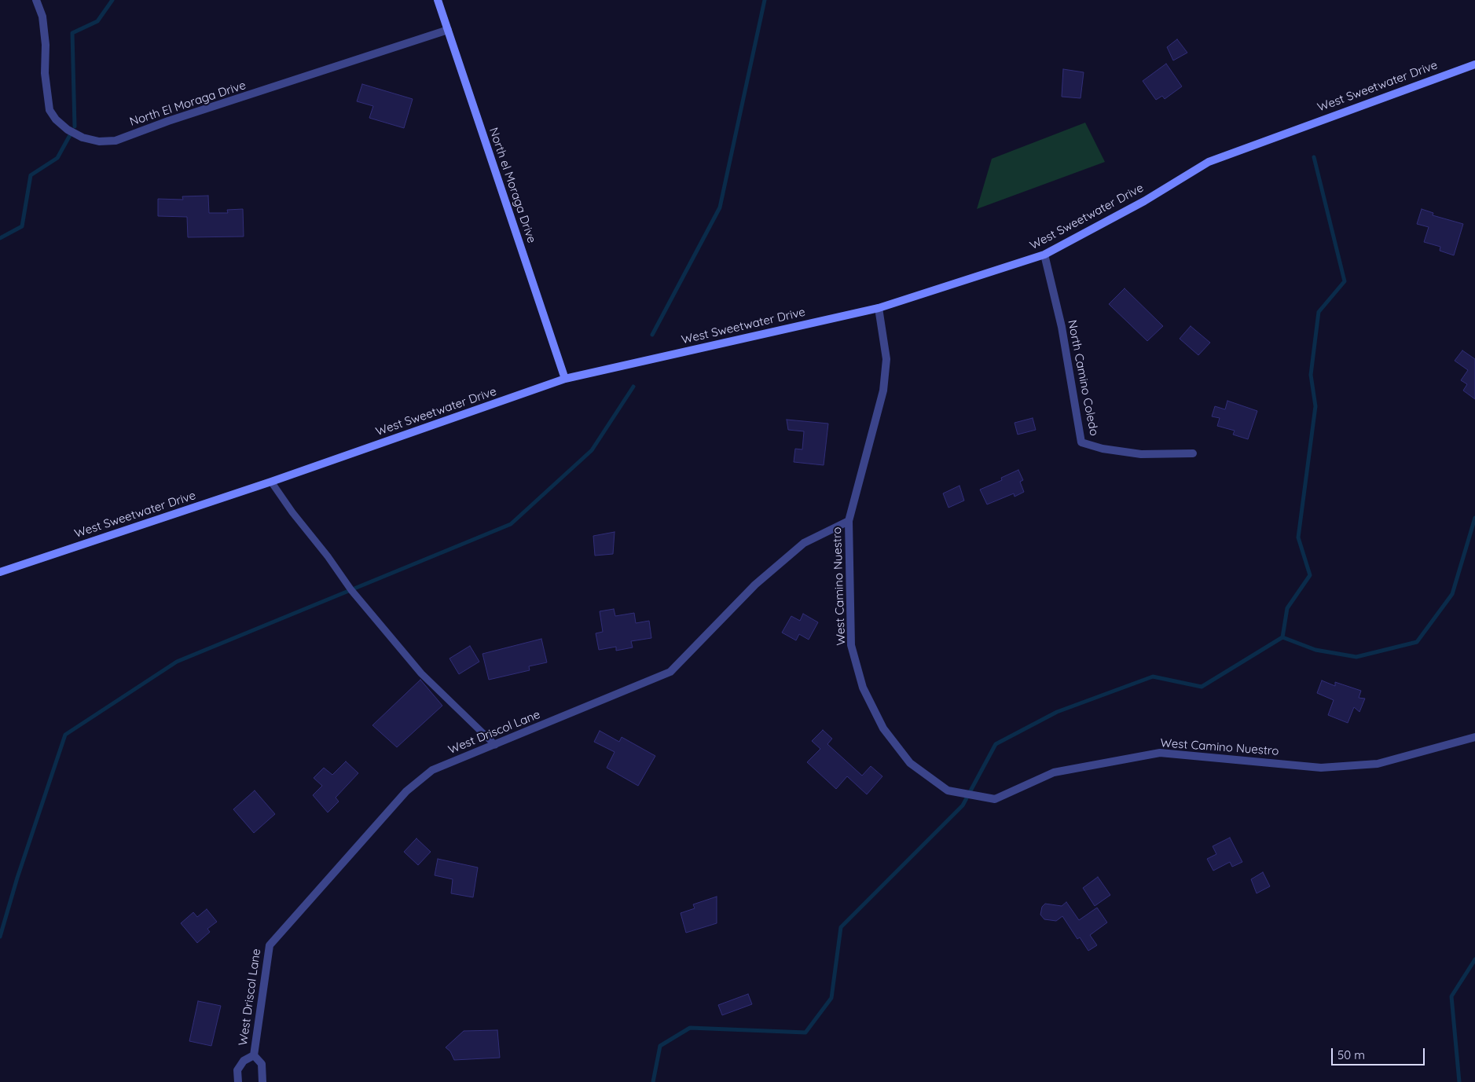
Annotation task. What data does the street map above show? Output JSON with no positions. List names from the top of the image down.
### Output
{
  "streets": {
    "street": [
      "West Sweetwater Drive",
      "North El Moraga Drive",
      "North el Moraga Drive",
      "North Camino Coledo",
      "West Camino Nuestro",
      "West Driscol Lane"
    ]
  },
  "crossings": [
    ["West Sweetwater Drive", "North el Moraga Drive"],
    ["West Sweetwater Drive", "North Camino Coledo"],
    ["West Sweetwater Drive", "West Camino Nuestro"],
    ["North El Moraga Drive", "North el Moraga Drive"],
    ["West Camino Nuestro", "West Driscol Lane"]
  ],
  "scale_bar": "50 m"
}
